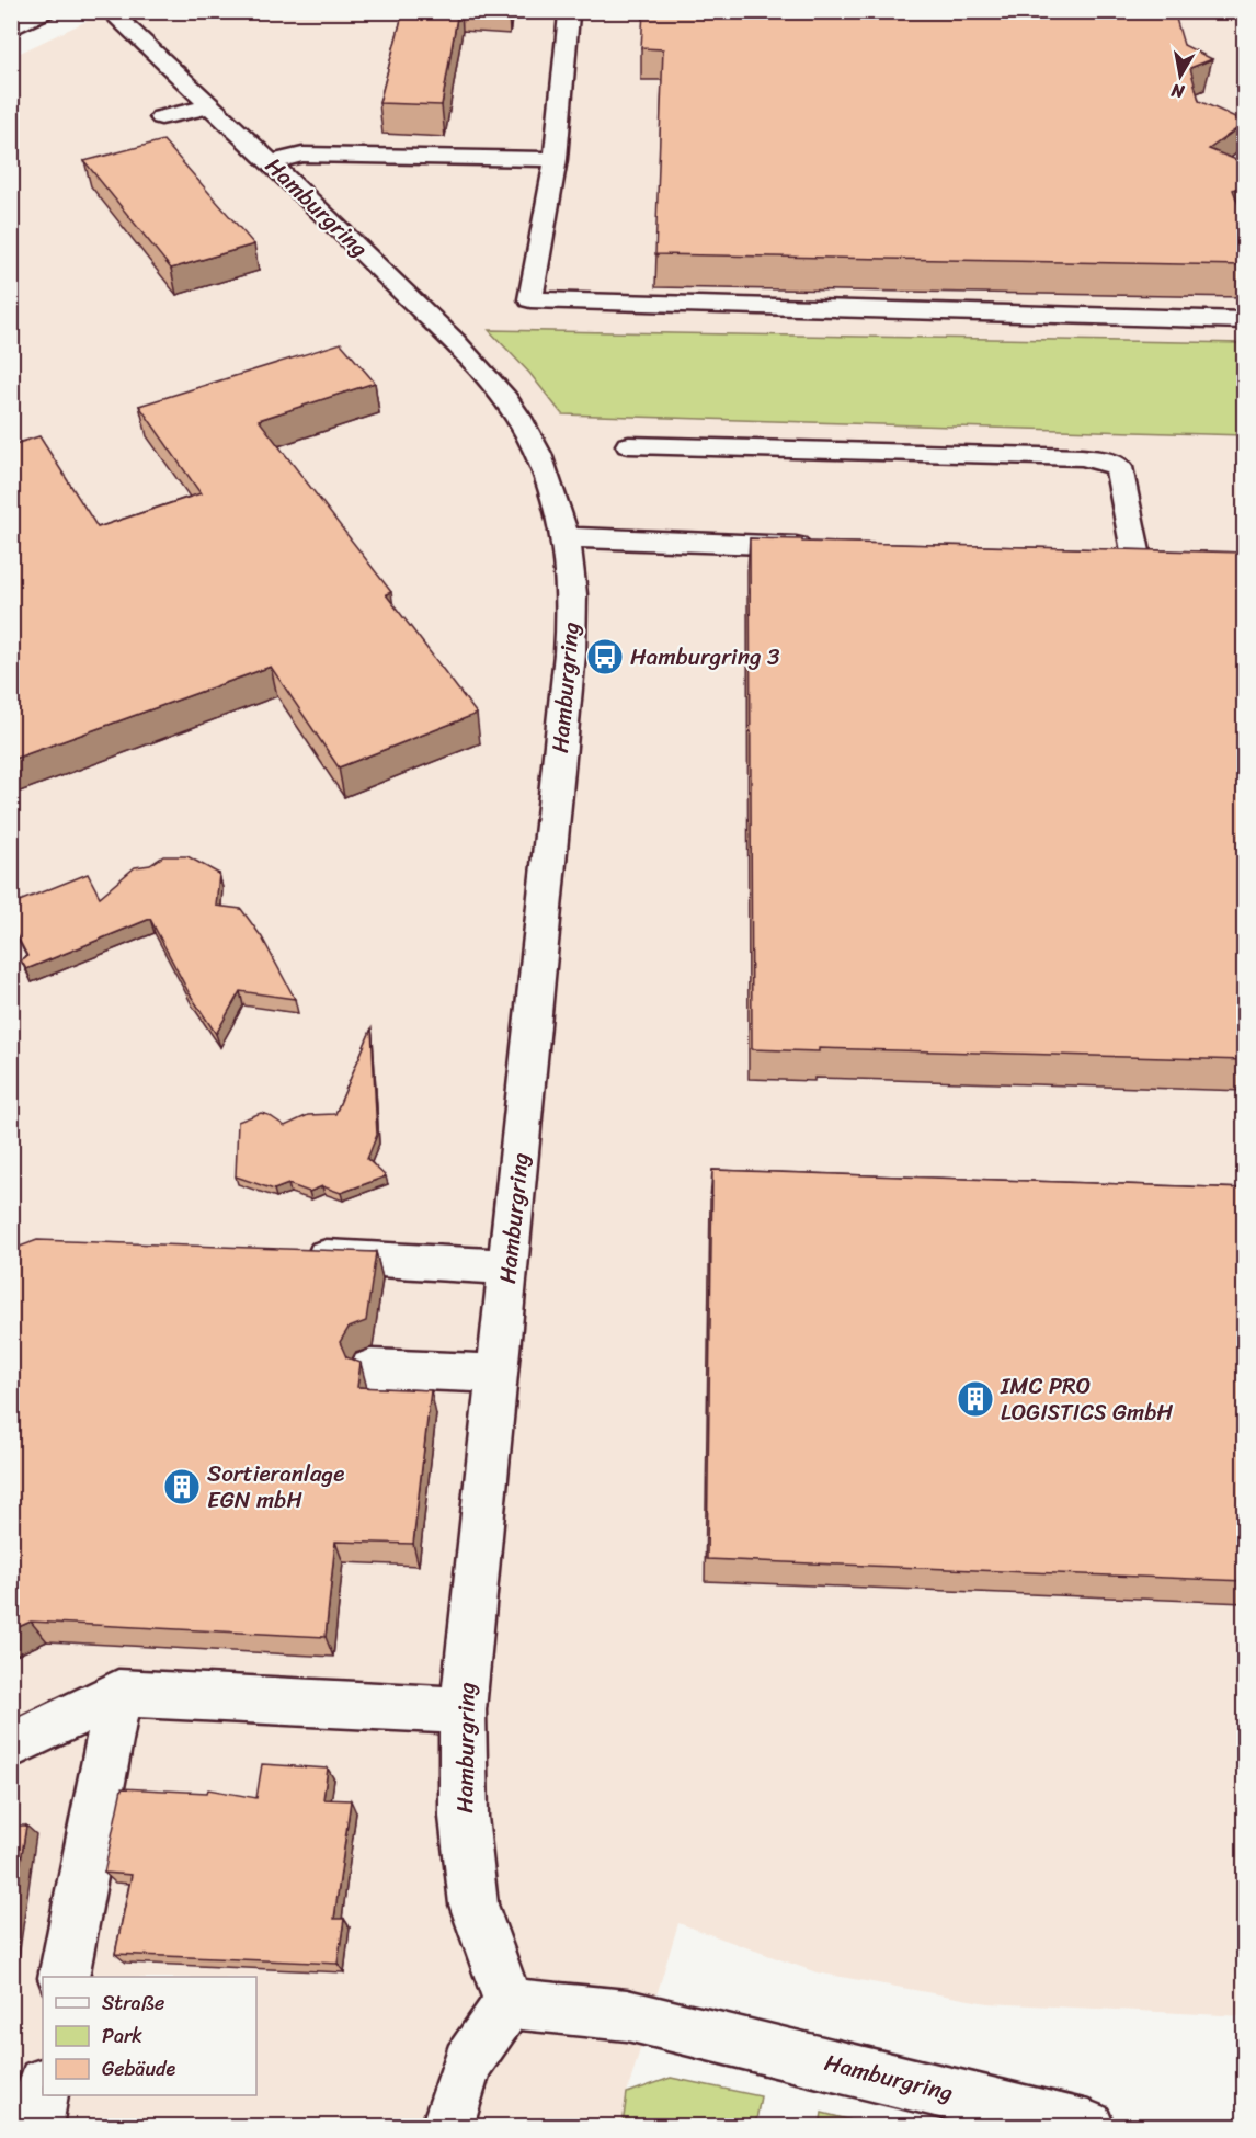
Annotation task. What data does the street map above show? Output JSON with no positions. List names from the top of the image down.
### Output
{
  "streets": {
    "street": ["Hamburgring"]
  },
  "places": {
    "bus stop": ["Hamburgring 3"],
    "building": ["IMC PRO LOGISTICS GmbH", "Sortieranlage EGN mbH"]
  },
  "legend": ["Straße", "Park", "Gebäude"],
  "north": "bottom"
}
